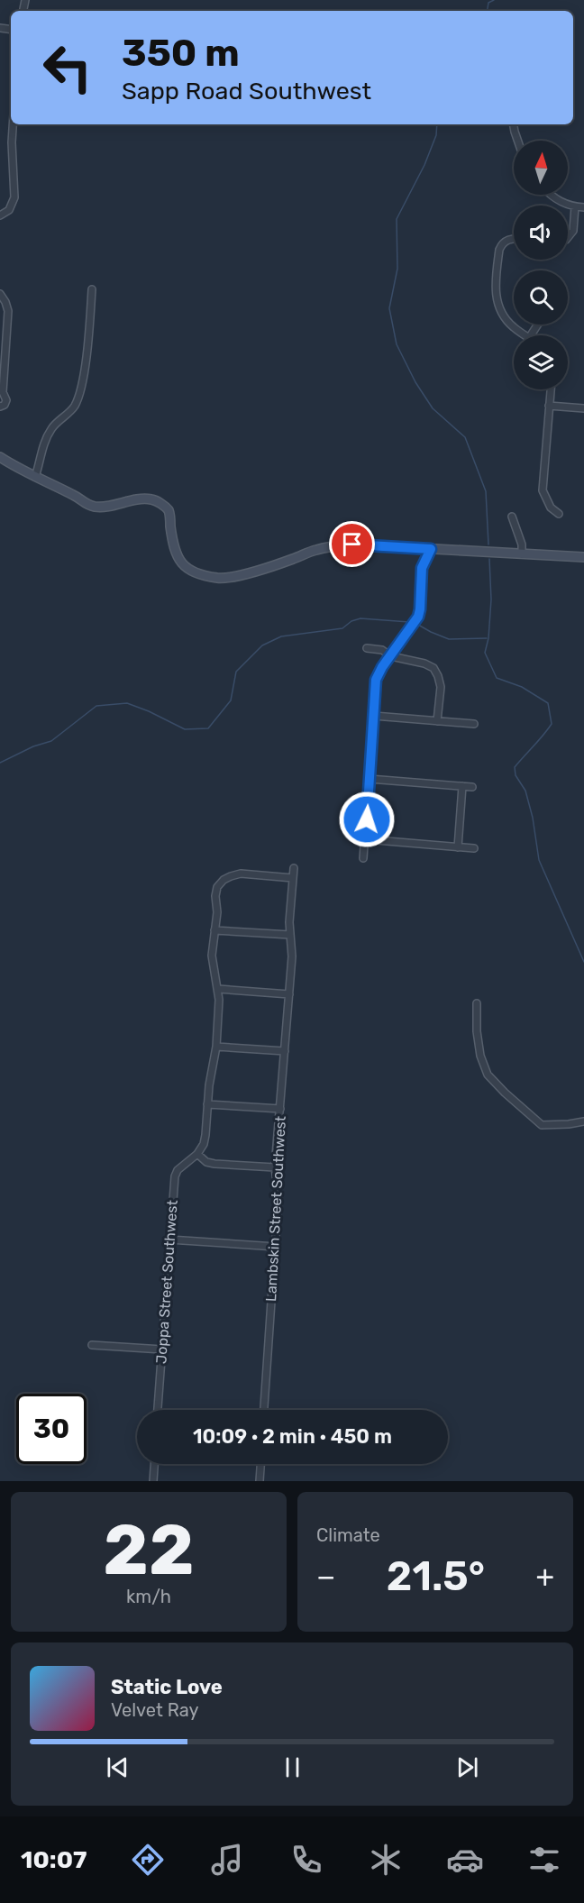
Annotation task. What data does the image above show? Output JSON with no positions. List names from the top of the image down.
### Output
{
  "streets": {
    "street": ["Lambskin Street Southwest", "Joppa Street Southwest"]
  },
  "north": "top",
  "page": {
    "turn": ["350 m", "Sapp Road Southwest"],
    "limit": "30",
    "trip": "10:09 · 2 min · 450 m",
    "tile": [
      ["22", "km/h"],
      "Climate"
    ],
    "heat": ["−", "21.5°", "+"],
    "song": ["Static Love", "Velvet Ray"],
    "tabs": "10:07"
  }
}
